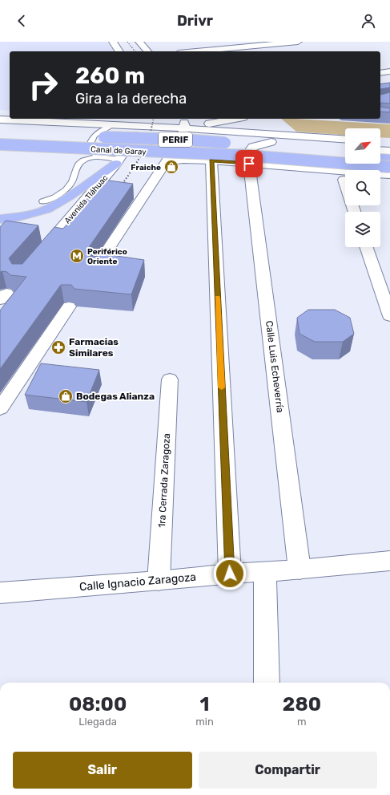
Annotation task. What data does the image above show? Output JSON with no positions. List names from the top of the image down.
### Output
{
  "streets": {
    "highway": ["PERIF", "Canal de Garay"],
    "main road": [
      "Avenida Tláhuac",
      "Calle Luis Echeverría",
      "1ra Cerrada Zaragoza",
      "Calle Ignacio Zaragoza"
    ]
  },
  "crossings": [
    ["Calle Luis Echeverría", "Calle Ignacio Zaragoza"],
    ["1ra Cerrada Zaragoza", "Calle Ignacio Zaragoza"]
  ],
  "places": {
    "shop": ["Fraiche", "Bodegas Alianza"],
    "metro station": ["Periférico Oriente"],
    "pharmacy": ["Farmacias Similares"]
  },
  "north": "top right",
  "page": {
    "header": "Drivr",
    "turn": ["260 m", "Gira a la derecha"],
    "eta": [
      "08:00",
      "Llegada",
      "1",
      "min",
      "280",
      "m"
    ],
    "buttons": ["Salir", "Compartir"]
  }
}
